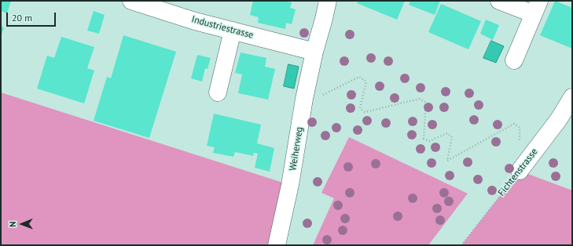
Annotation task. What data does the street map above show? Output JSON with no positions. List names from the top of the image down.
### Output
{
  "streets": {
    "street": ["Industriestrasse", "Weiherweg", "Fichtenstrasse"]
  },
  "crossings": [
    ["Industriestrasse", "Weiherweg"]
  ],
  "scale_bar": "20 m",
  "north": "left"
}
